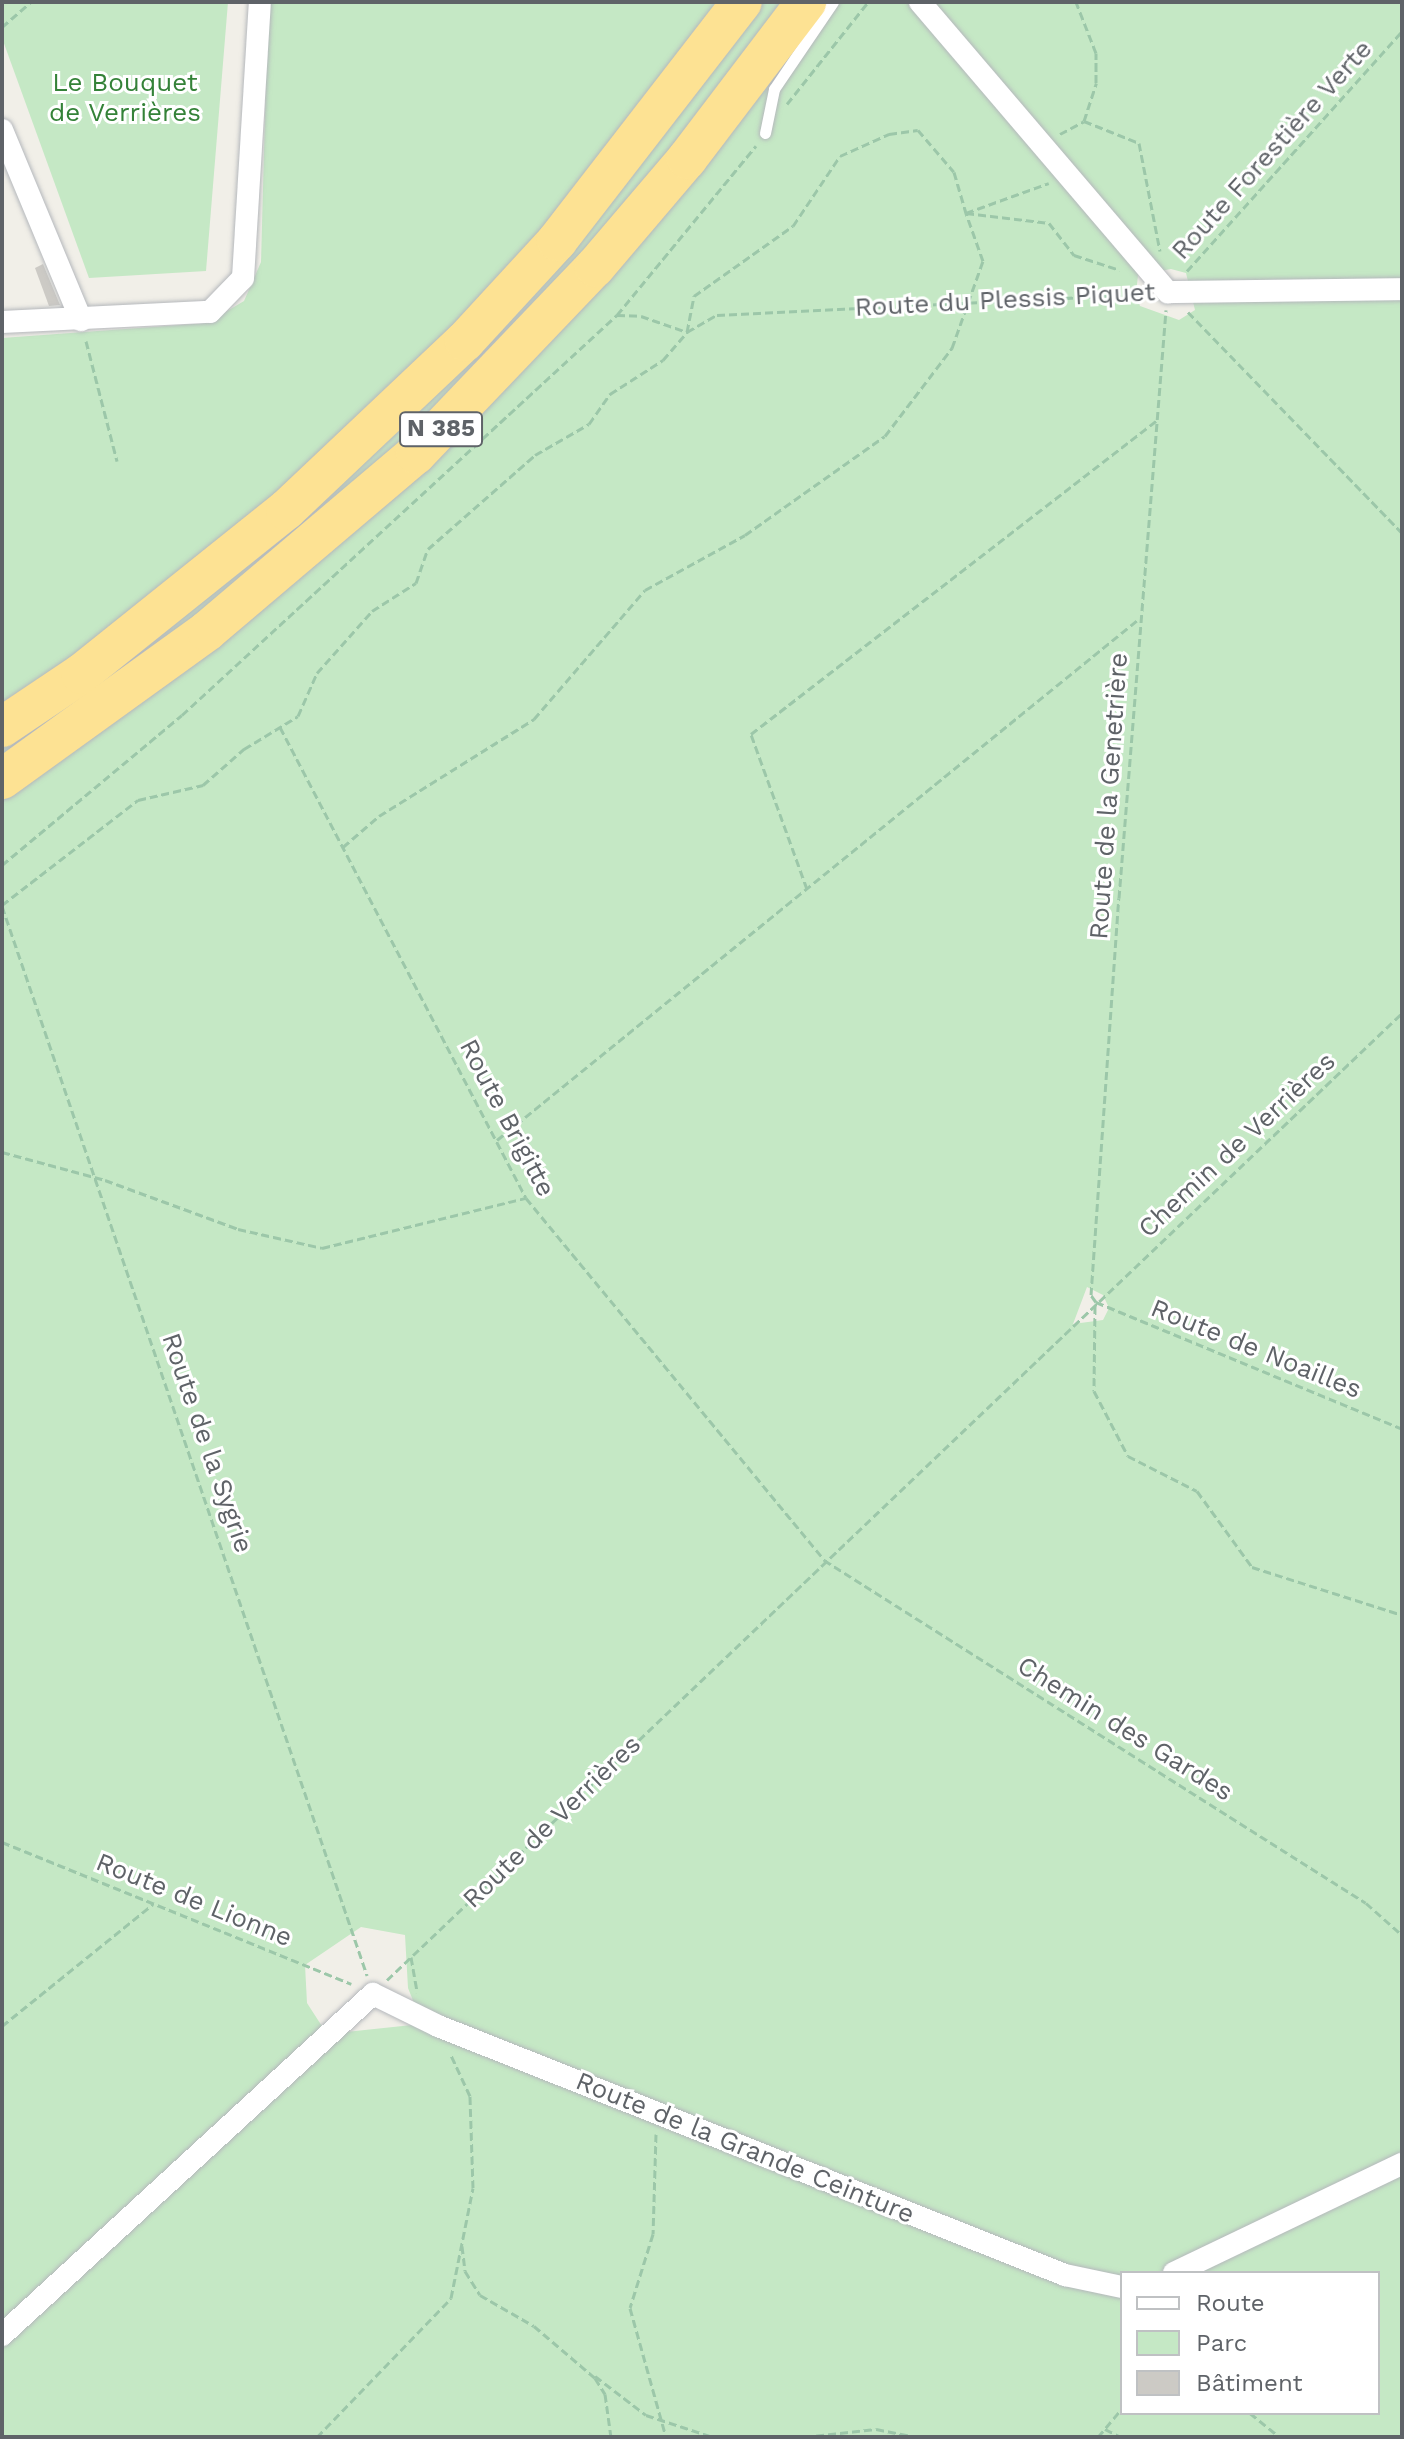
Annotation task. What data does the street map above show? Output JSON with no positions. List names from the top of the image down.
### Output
{
  "streets": {
    "highway": ["N 385"],
    "street": ["Route du Plessis Piquet", "Route de la Grande Ceinture"],
    "path": [
      "Route Forestière Verte",
      "Route de la Genetrière",
      "Route Brigitte",
      "Chemin de Verrières",
      "Route de Noailles",
      "Route de la Sygrie",
      "Chemin des Gardes",
      "Route de Verrières",
      "Route de Lionne"
    ]
  },
  "crossings": [
    ["Route Forestière Verte", "Route du Plessis Piquet"],
    ["Route Forestière Verte", "Route de la Genetrière"],
    ["Route du Plessis Piquet", "Route de la Genetrière"],
    ["Route de la Genetrière", "Chemin de Verrières"],
    ["Route de la Genetrière", "Route de Noailles"],
    ["Route de la Genetrière", "Route de Verrières"],
    ["Route Brigitte", "Chemin des Gardes"],
    ["Route Brigitte", "Route de Verrières"],
    ["Chemin de Verrières", "Route de Noailles"],
    ["Chemin de Verrières", "Route de Verrières"],
    ["Route de Noailles", "Route de Verrières"],
    ["Route de la Sygrie", "Route de Verrières"],
    ["Route de la Sygrie", "Route de Lionne"],
    ["Route de la Sygrie", "Route de la Grande Ceinture"],
    ["Chemin des Gardes", "Route de Verrières"],
    ["Route de Verrières", "Route de Lionne"],
    ["Route de Verrières", "Route de la Grande Ceinture"],
    ["Route de Lionne", "Route de la Grande Ceinture"]
  ],
  "parks": ["Le Bouquet de Verrières"],
  "legend": ["Route", "Parc", "Bâtiment"]
}
